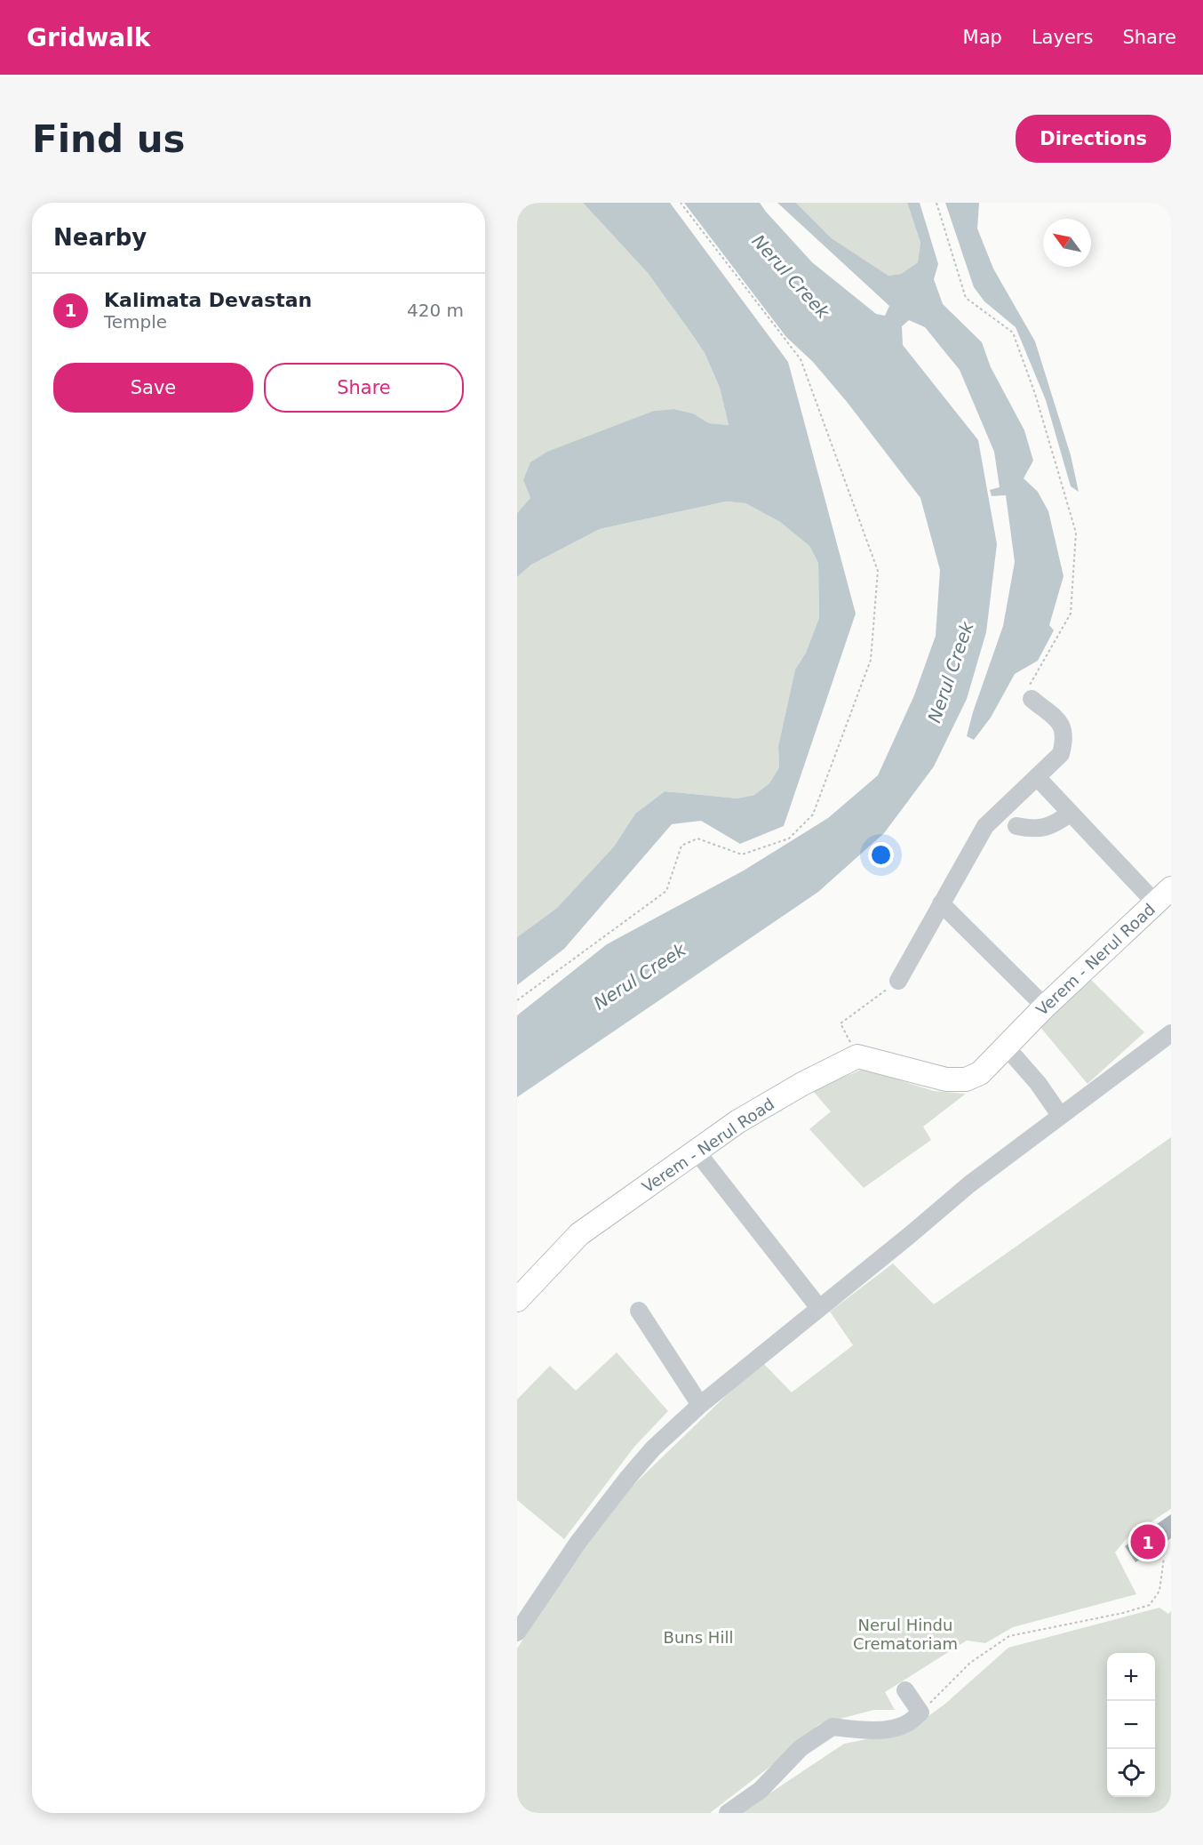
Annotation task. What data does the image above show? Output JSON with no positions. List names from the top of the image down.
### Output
{
  "streets": {
    "main road": ["Verem - Nerul Road"]
  },
  "water": ["Nerul Creek"],
  "parks": ["Nerul Hindu Crematoriam", "Buns Hill"],
  "north": "top left",
  "page": {
    "header": "Gridwalk",
    "nav": ["Map", "Layers", "Share"],
    "buttons": [
      "Directions",
      ["Save", "Share"]
    ],
    "title": "Find us",
    "heading": "Nearby",
    "list": [
      {
        "mark": "1",
        "name": "Kalimata Devastan",
        "note": "Temple",
        "value": "420 m"
      }
    ],
    "pins": "1",
    "map_buttons": ["+", "−"]
  }
}
